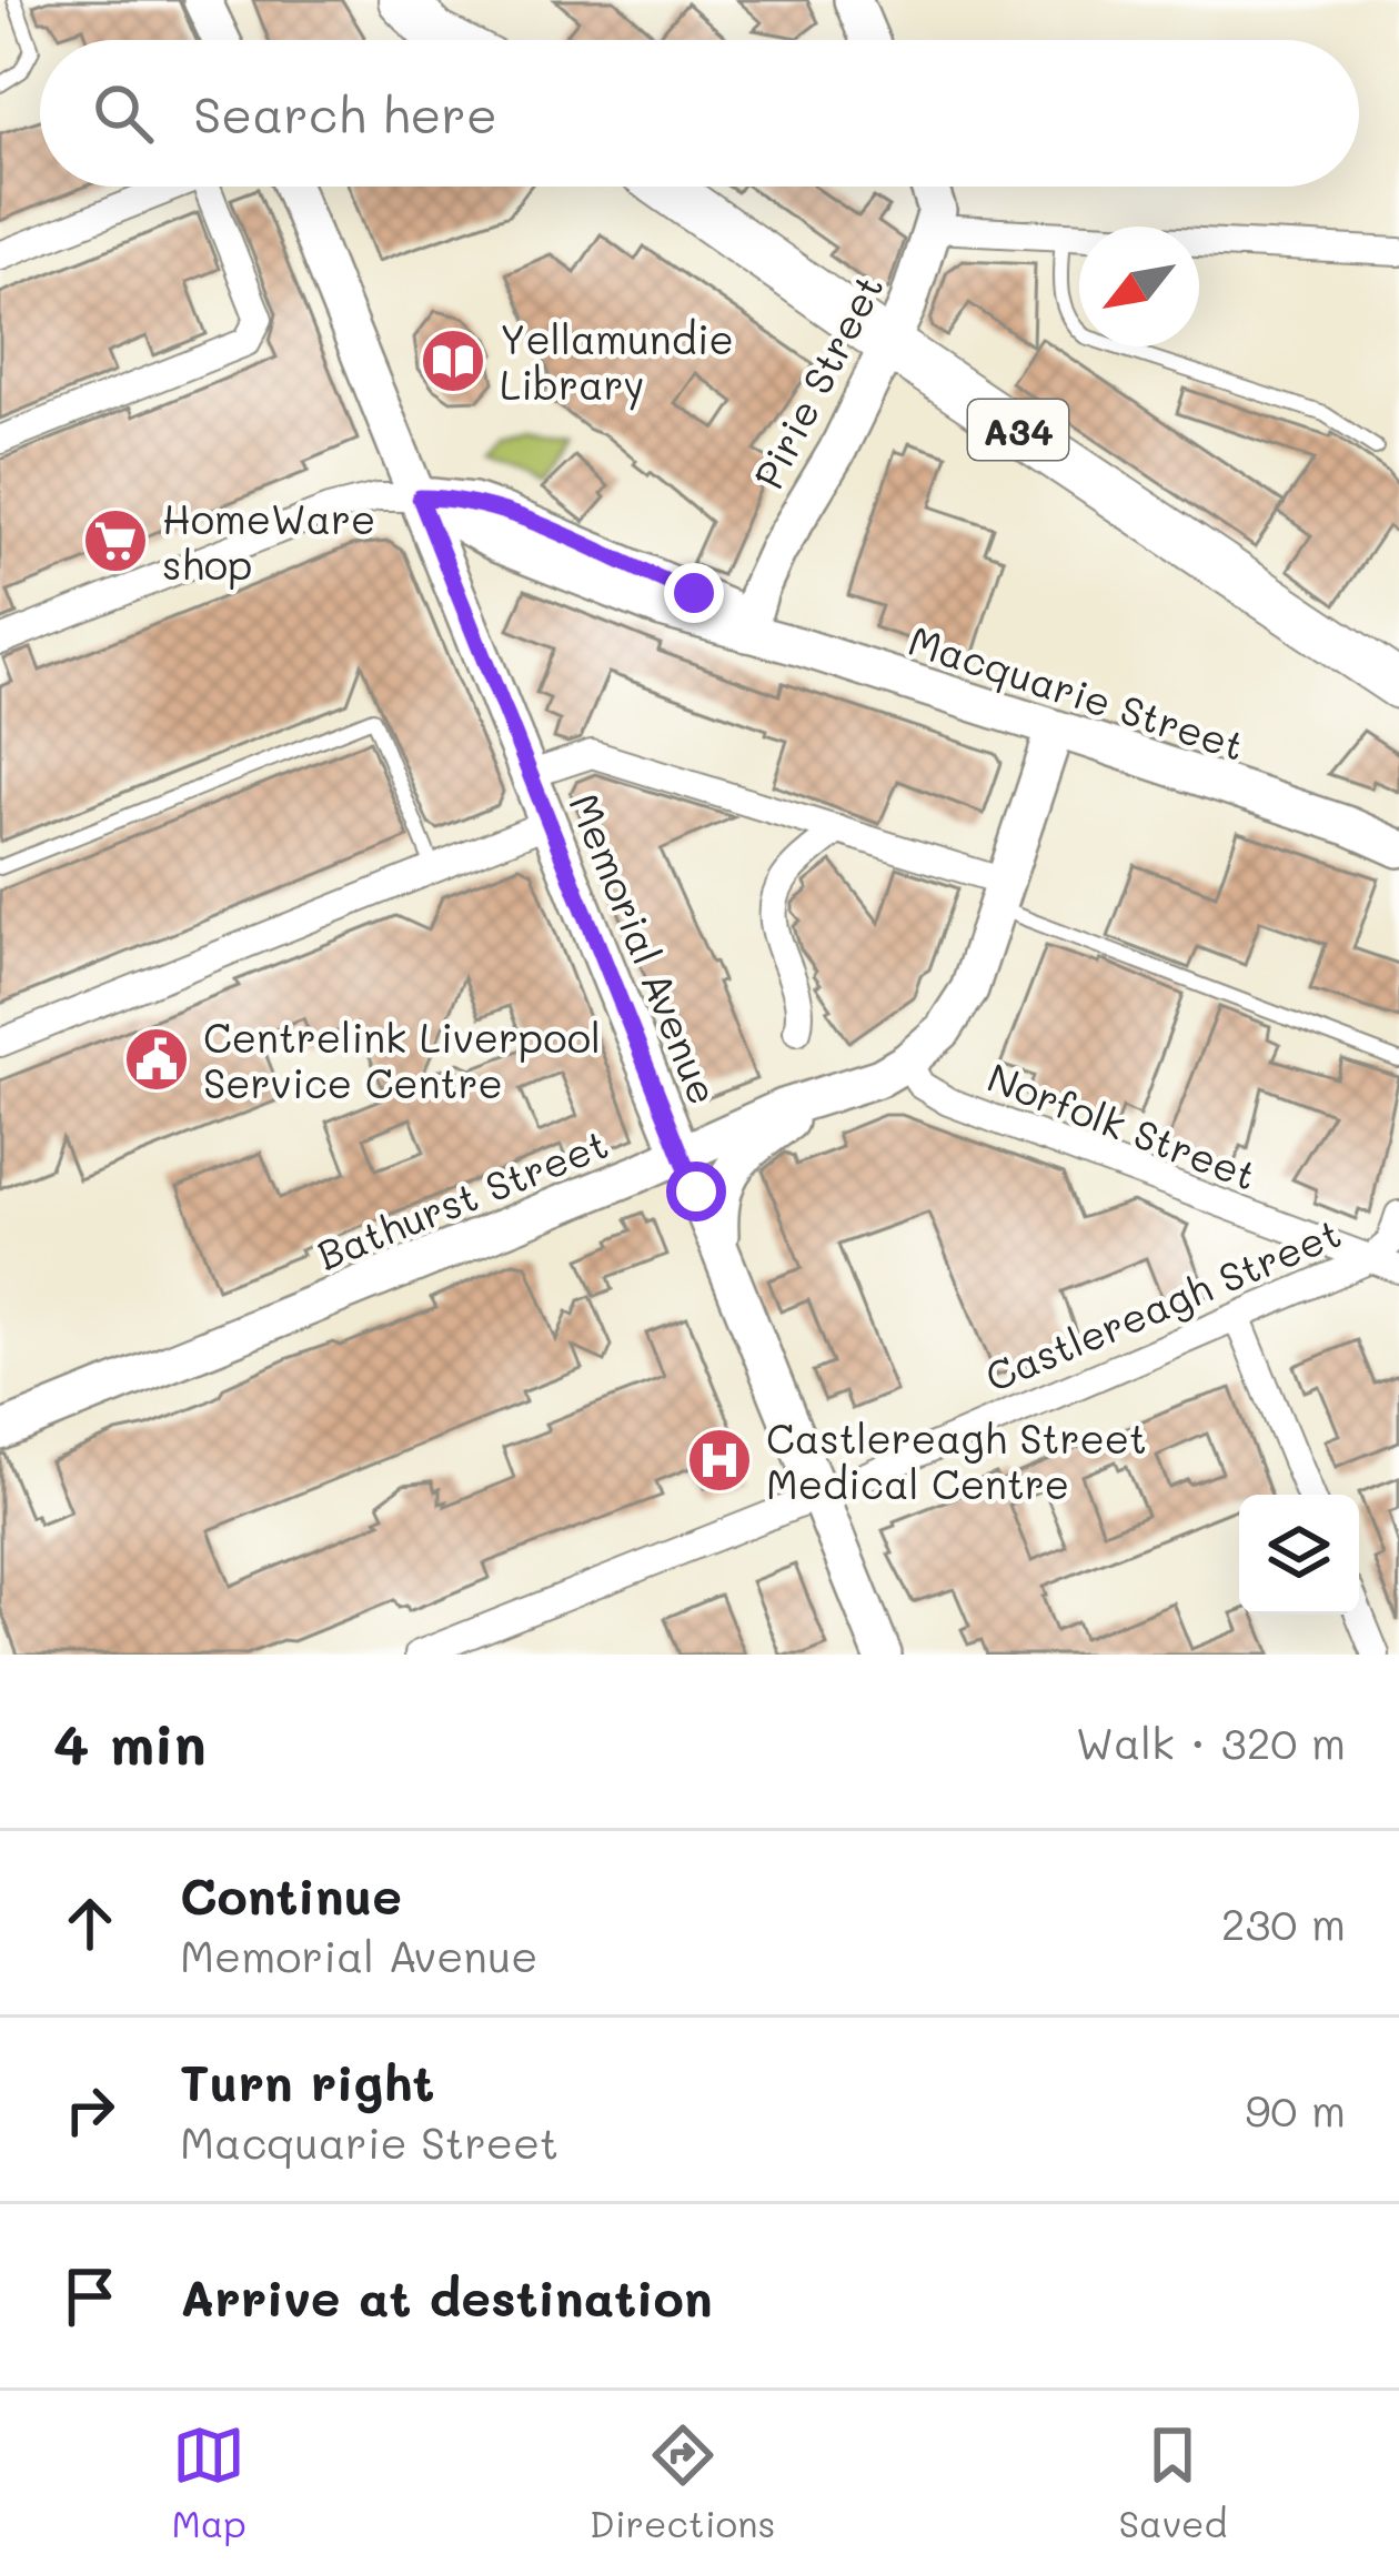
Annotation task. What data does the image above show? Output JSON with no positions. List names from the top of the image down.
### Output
{
  "streets": {
    "highway": ["A34"],
    "street": [
      "Pirie Street",
      "Macquarie Street",
      "Memorial Avenue",
      "Norfolk Street",
      "Bathurst Street",
      "Castlereagh Street"
    ]
  },
  "crossings": [
    ["Pirie Street", "A34"],
    ["Pirie Street", "Macquarie Street"],
    ["Macquarie Street", "Memorial Avenue"],
    ["Macquarie Street", "Bathurst Street"],
    ["Memorial Avenue", "Bathurst Street"],
    ["Memorial Avenue", "Castlereagh Street"],
    ["Norfolk Street", "Bathurst Street"],
    ["Norfolk Street", "Castlereagh Street"]
  ],
  "places": {
    "library": ["Yellamundie Library"],
    "supermarket": ["HomeWare shop"],
    "public building": ["Centrelink Liverpool Service Centre"],
    "hospital": ["Castlereagh Street Medical Centre"]
  },
  "north": "bottom left",
  "page": {
    "search": "Search here",
    "heading": ["4 min", "Walk · 320 m"],
    "list": [
      ["Continue", "Memorial Avenue", "230 m"],
      ["Turn right", "Macquarie Street", "90 m"],
      "Arrive at destination"
    ],
    "nav": ["Map", "Directions", "Saved"]
  }
}
